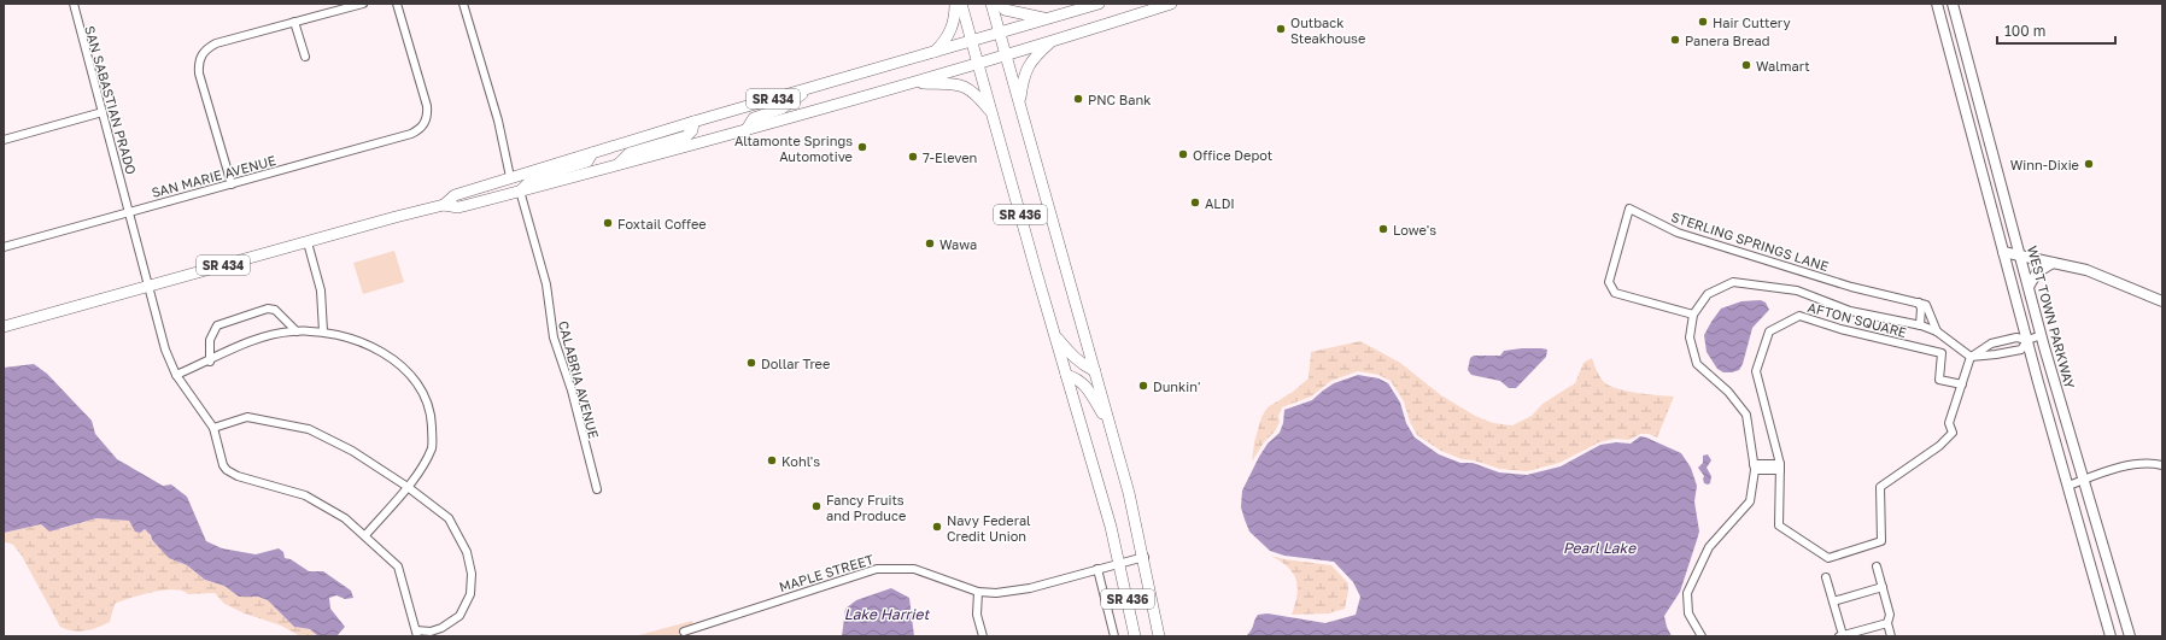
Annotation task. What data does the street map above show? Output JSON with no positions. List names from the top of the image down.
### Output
{
  "streets": {
    "main road": ["SR 434", "SR 436"],
    "street": [
      "SAN SABASTIAN PRADO",
      "SAN MARIE AVENUE",
      "STERLING SPRINGS LANE",
      "WEST TOWN PARKWAY",
      "AFTON SQUARE",
      "CALABRIA AVENUE",
      "MAPLE STREET"
    ]
  },
  "crossings": [
    ["SR 434", "SAN SABASTIAN PRADO"],
    ["SR 434", "SR 436"],
    ["SR 434", "CALABRIA AVENUE"],
    ["SAN SABASTIAN PRADO", "SAN MARIE AVENUE"],
    ["SR 436", "MAPLE STREET"]
  ],
  "water": ["Pearl Lake", "Lake Harriet"],
  "places": [
    "Hair Cuttery",
    "Outback Steakhouse",
    "Panera Bread",
    "Walmart",
    "PNC Bank",
    "Altamonte Springs Automotive",
    "Office Depot",
    "7-Eleven",
    "Winn-Dixie",
    "ALDI",
    "Foxtail Coffee",
    "Lowe's",
    "Wawa",
    "Dollar Tree",
    "Dunkin'",
    "Kohl's",
    "Fancy Fruits and Produce",
    "Navy Federal Credit Union"
  ],
  "scale_bar": "100 m"
}
